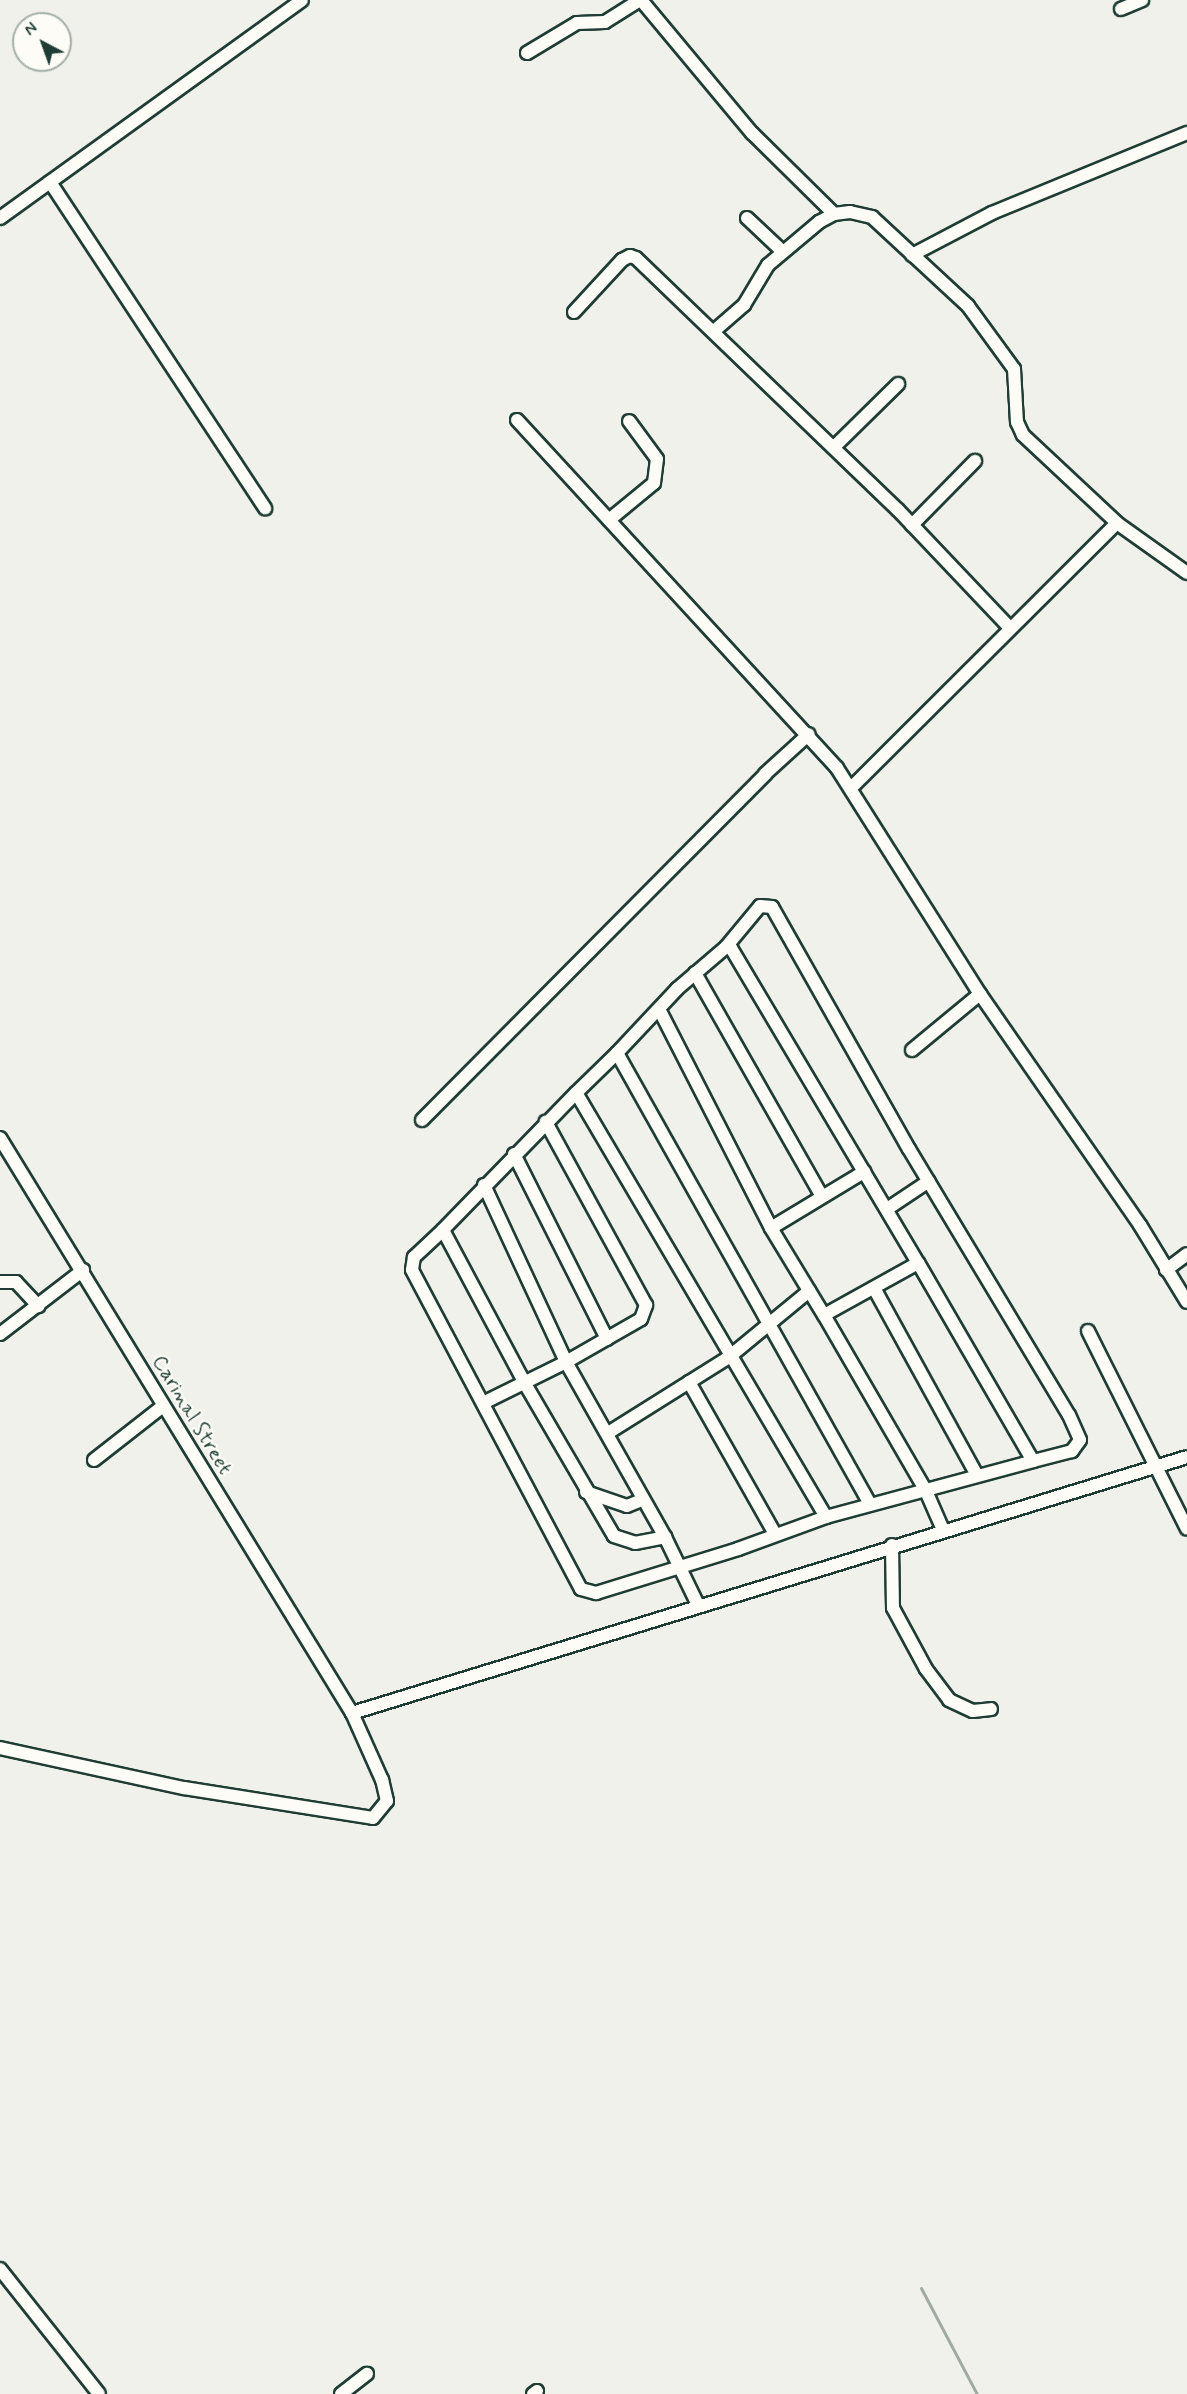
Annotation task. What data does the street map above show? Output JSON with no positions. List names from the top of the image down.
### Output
{
  "streets": {
    "street": ["Carinal Street"]
  },
  "north": "top left"
}
